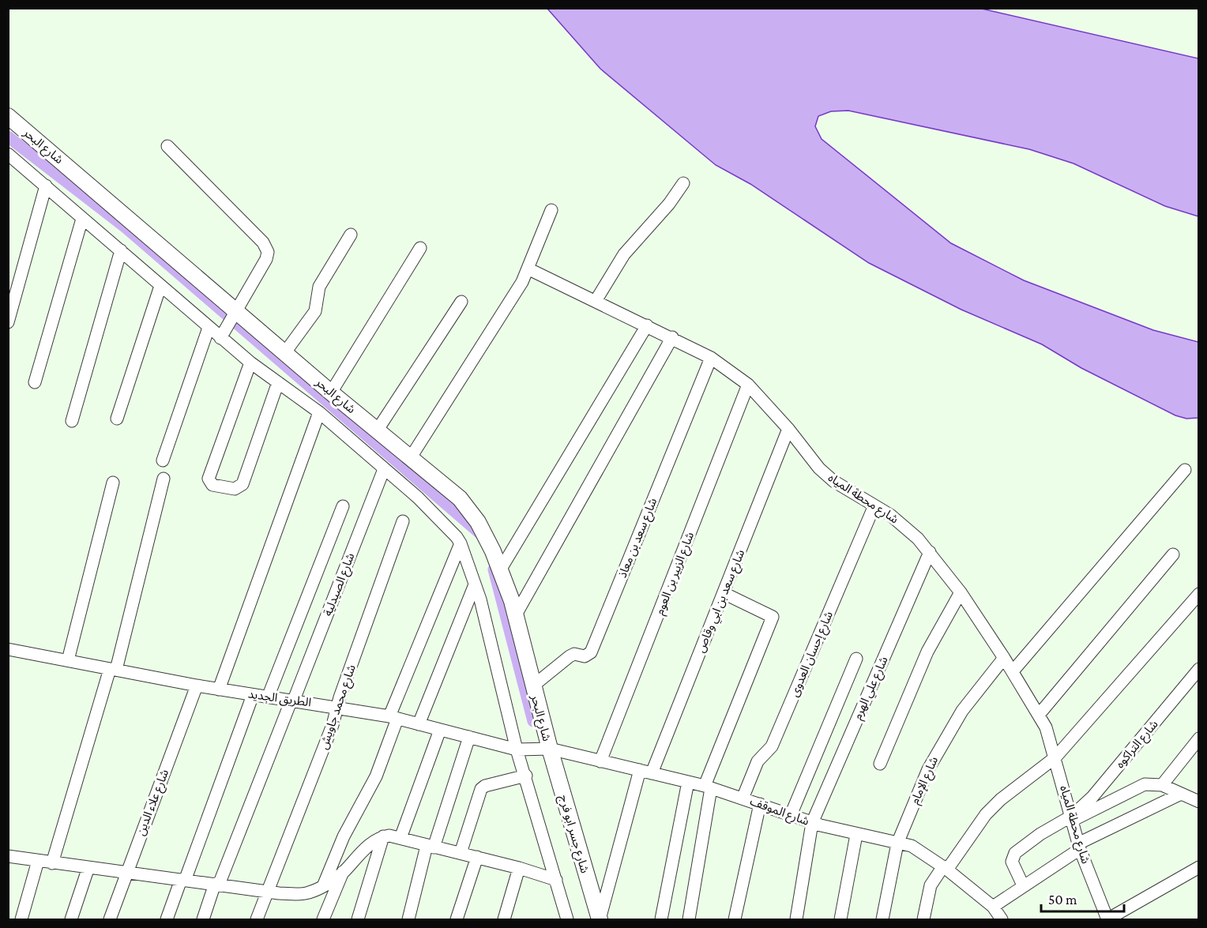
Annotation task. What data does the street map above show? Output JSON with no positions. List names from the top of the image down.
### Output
{
  "streets": {
    "street": [
      "شارع البحر",
      "شارع محطة المياه",
      "شارع سعد بن معاذ",
      "شارع الزبير بن العوم",
      "شارع الصيدلية",
      "شارع سعد بن ابي وقاص",
      "شارع إحسان العدوى",
      "شارع علي الهرم",
      "الطريق الجديد",
      "شارع محمد جاويش",
      "شارع التراكوه",
      "شارع الإمام",
      "شارع علاء الدين",
      "شارع الموقف",
      "شارع جسر ابو فرج"
    ]
  },
  "crossings": [
    ["شارع البحر", "شارع سعد بن معاذ"],
    ["شارع البحر", "الطريق الجديد"],
    ["شارع البحر", "شارع الموقف"],
    ["شارع البحر", "شارع جسر ابو فرج"],
    ["شارع محطة المياه", "شارع سعد بن معاذ"],
    ["شارع محطة المياه", "شارع الزبير بن العوم"],
    ["شارع محطة المياه", "شارع سعد بن ابي وقاص"],
    ["شارع محطة المياه", "شارع إحسان العدوى"],
    ["شارع محطة المياه", "شارع علي الهرم"],
    ["شارع محطة المياه", "شارع التراكوه"],
    ["شارع محطة المياه", "شارع الإمام"],
    ["شارع الزبير بن العوم", "شارع الموقف"],
    ["شارع الصيدلية", "الطريق الجديد"],
    ["شارع سعد بن ابي وقاص", "شارع الموقف"],
    ["شارع سعد بن ابي وقاص", "شارع جسر ابو فرج"],
    ["شارع إحسان العدوى", "شارع الموقف"],
    ["شارع علي الهرم", "شارع الموقف"],
    ["الطريق الجديد", "شارع محمد جاويش"],
    ["الطريق الجديد", "شارع علاء الدين"],
    ["الطريق الجديد", "شارع الموقف"],
    ["الطريق الجديد", "شارع جسر ابو فرج"],
    ["شارع الإمام", "شارع الموقف"],
    ["شارع الموقف", "شارع جسر ابو فرج"]
  ],
  "scale_bar": "50 m"
}
